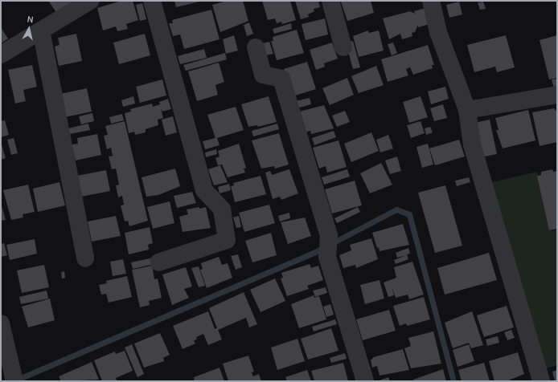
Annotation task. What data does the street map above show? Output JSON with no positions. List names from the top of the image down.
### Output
{
  "north": "top"
}
